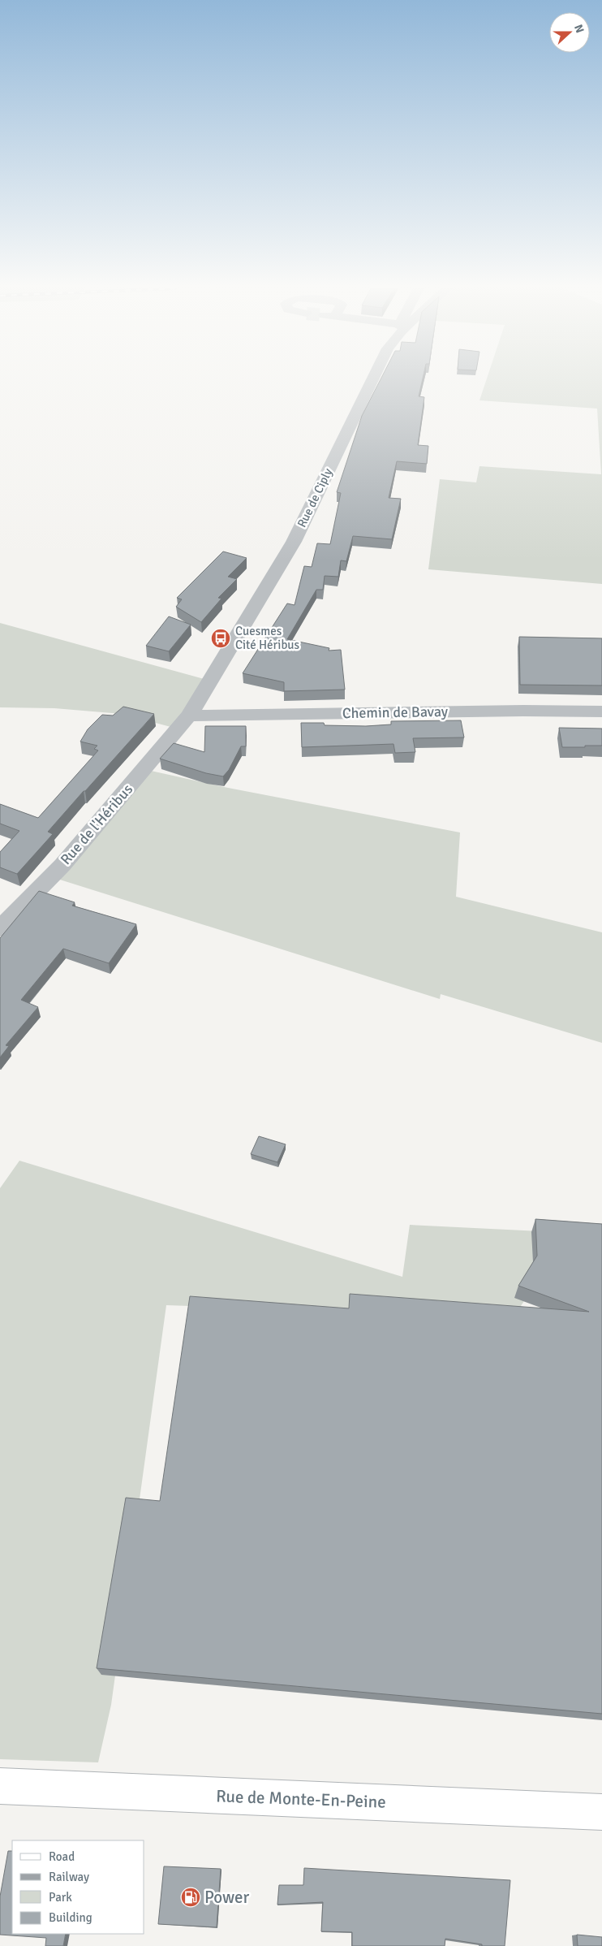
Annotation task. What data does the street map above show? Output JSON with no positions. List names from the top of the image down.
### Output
{
  "streets": {
    "main road": ["Rue de Monte-En-Peine"],
    "street": ["Rue de Ciply", "Chemin de Bavay", "Rue de l'Héribus"]
  },
  "crossings": [
    ["Rue de Ciply", "Chemin de Bavay"],
    ["Rue de Ciply", "Rue de l'Héribus"],
    ["Chemin de Bavay", "Rue de l'Héribus"]
  ],
  "places": {
    "bus stop": ["Cuesmes Cité Héribus"],
    "fuel station": ["Power"]
  },
  "legend": [
    "Road",
    "Railway",
    "Park",
    "Building"
  ],
  "north": "right"
}
